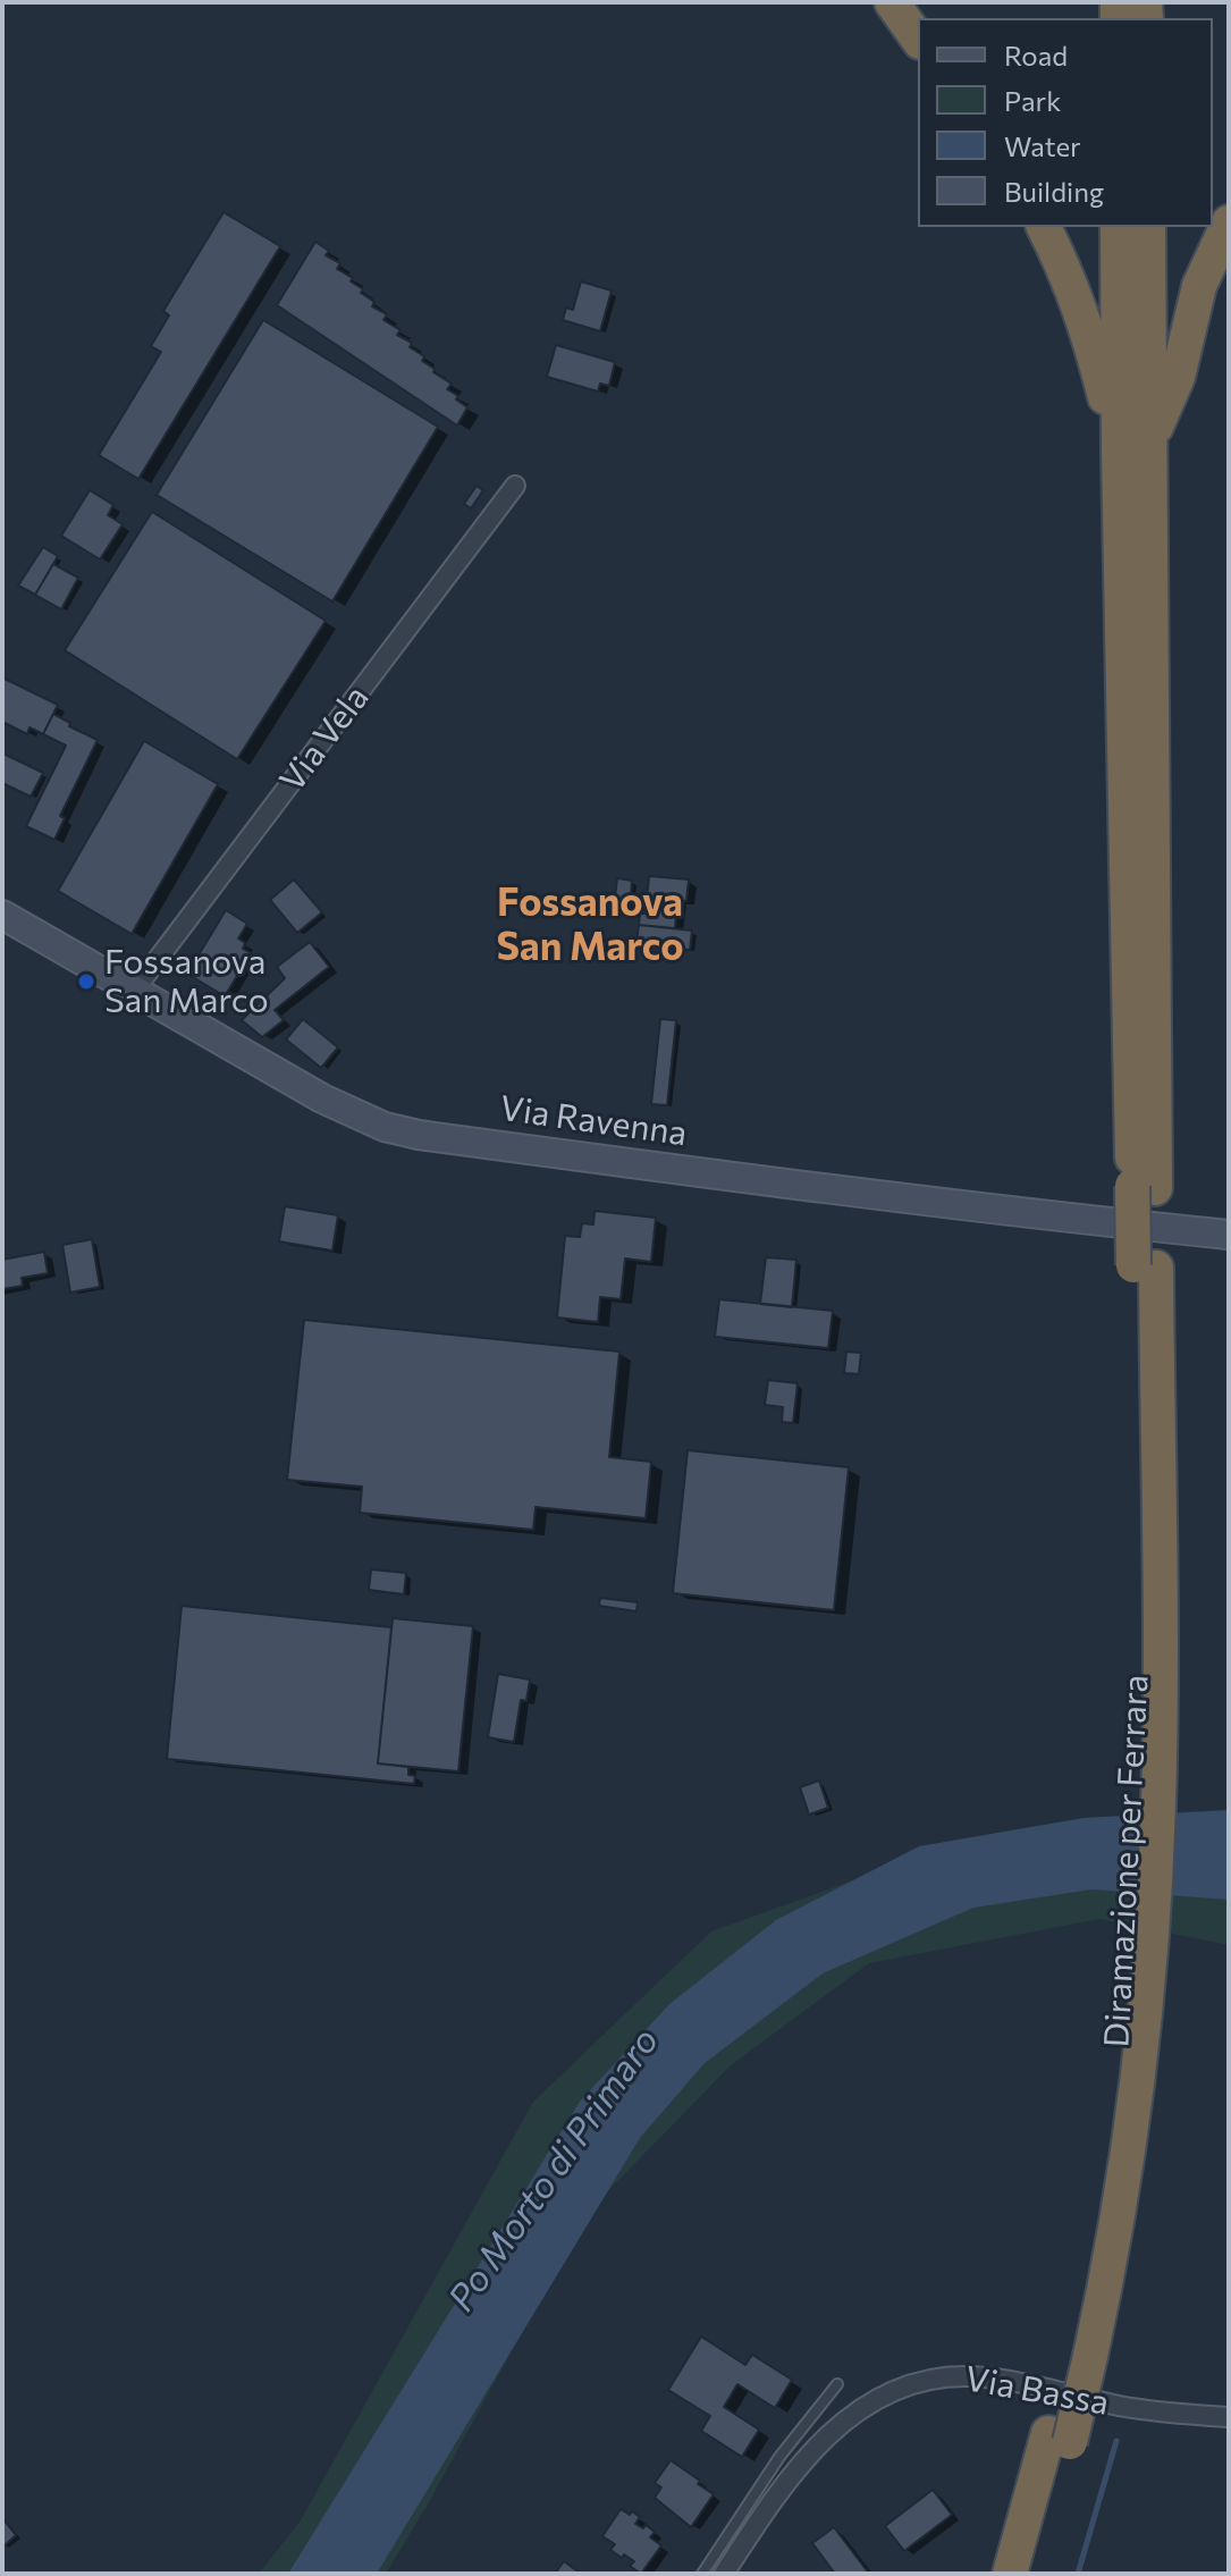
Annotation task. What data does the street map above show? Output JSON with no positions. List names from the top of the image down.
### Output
{
  "streets": {
    "highway": ["Diramazione per Ferrara"],
    "main road": ["Via Ravenna"],
    "street": ["Via Vela", "Via Bassa"]
  },
  "crossings": [
    ["Via Vela", "Via Ravenna"]
  ],
  "districts": ["Fossanova San Marco"],
  "water": ["Po Morto di Primaro"],
  "places": ["Fossanova San Marco"],
  "legend": [
    "Road",
    "Park",
    "Water",
    "Building"
  ]
}
